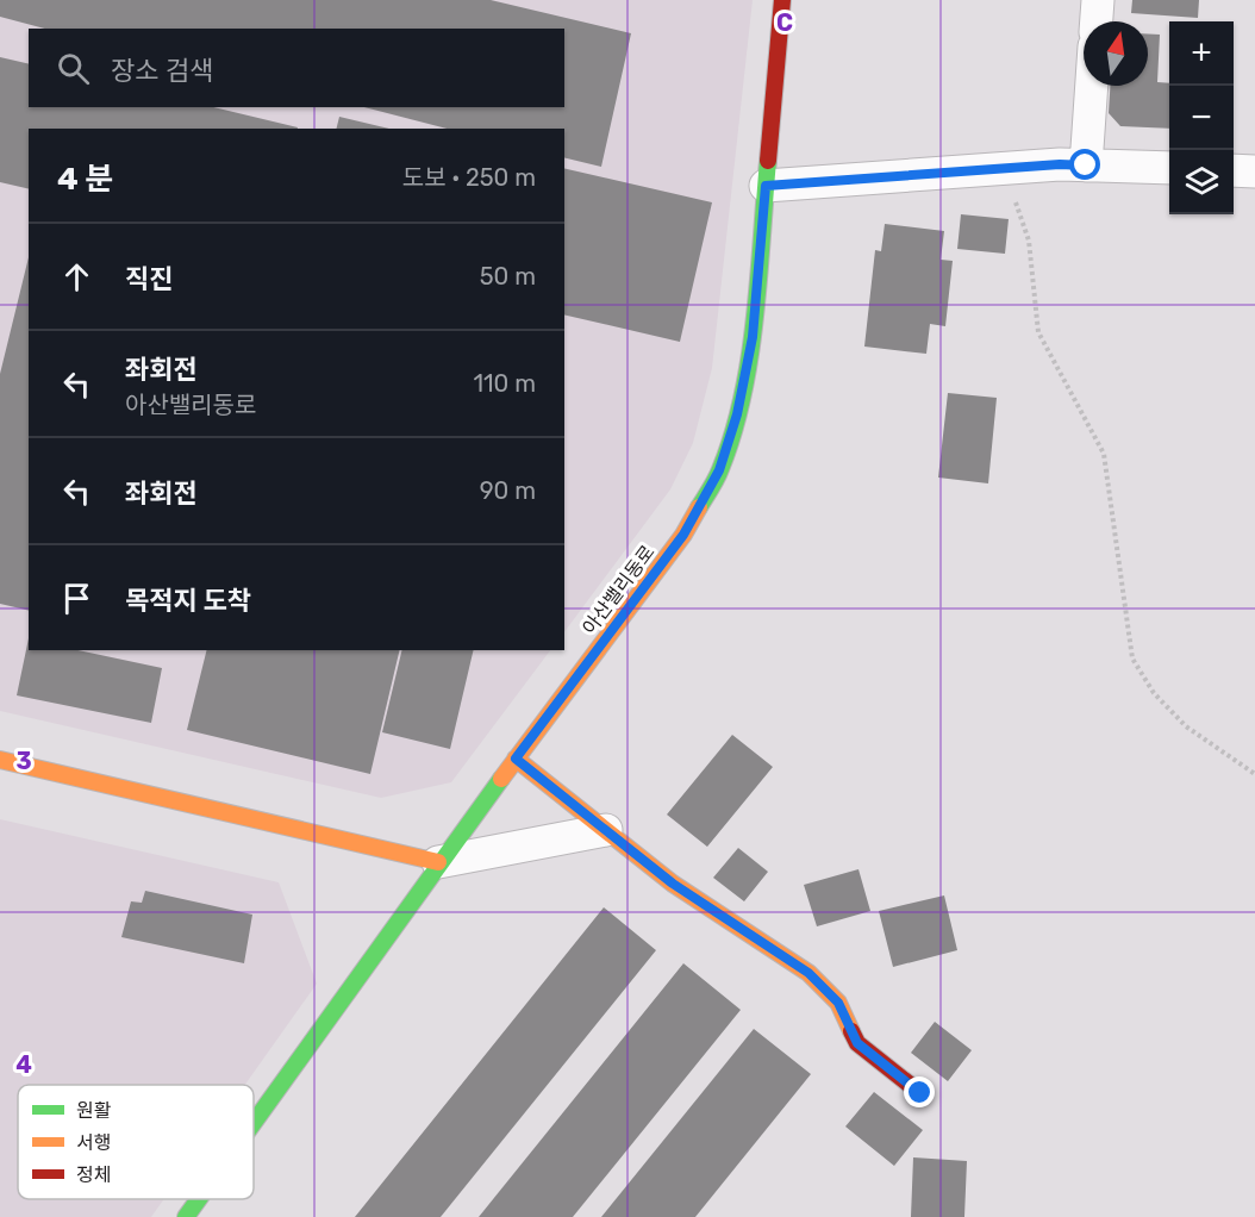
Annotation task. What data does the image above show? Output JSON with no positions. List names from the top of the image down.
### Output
{
  "streets": {
    "street": ["아산밸리동로"]
  },
  "legend": ["원활", "서행", "정체"],
  "north": "top",
  "page": {
    "map_buttons": ["+", "−"],
    "search": "장소 검색",
    "heading": ["4 분", "도보 · 250 m"],
    "list": [
      ["직진", "50 m"],
      ["좌회전", "아산밸리동로", "110 m"],
      ["좌회전", "90 m"],
      "목적지 도착"
    ]
  },
  "grid": {
    "columns": ["C"],
    "rows": ["3", "4"]
  }
}
